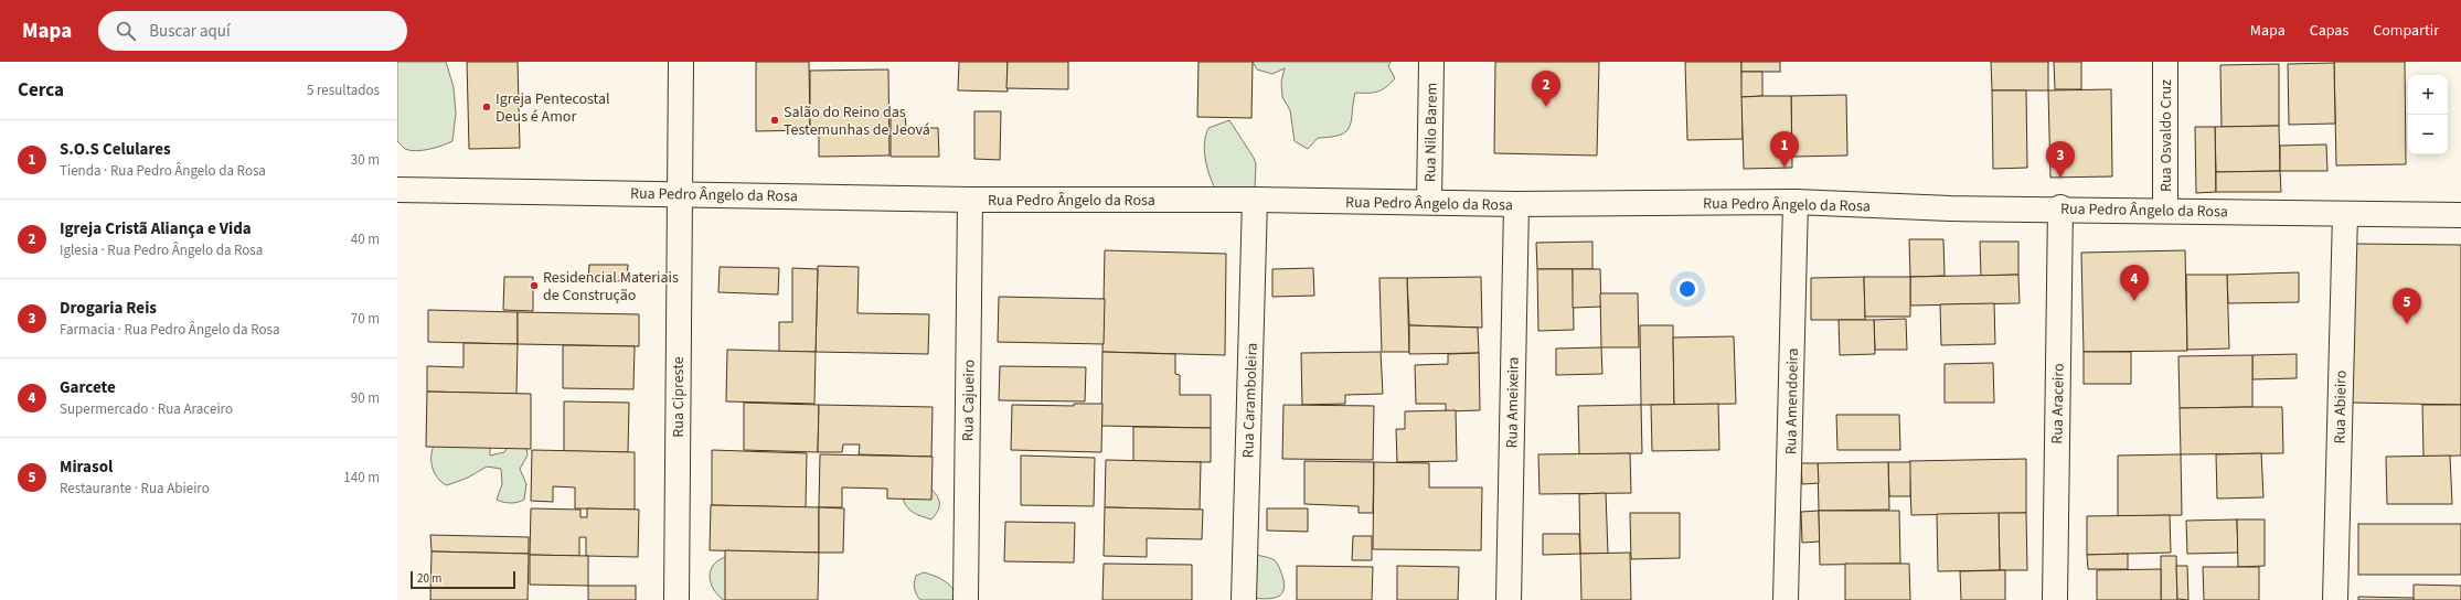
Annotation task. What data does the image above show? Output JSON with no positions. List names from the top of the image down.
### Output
{
  "streets": {
    "street": [
      "Rua Nilo Barem",
      "Rua Osvaldo Cruz",
      "Rua Pedro Ângelo da Rosa",
      "Rua Cipreste",
      "Rua Cajueiro",
      "Rua Caramboleira",
      "Rua Amendoeira",
      "Rua Ameixeira",
      "Rua Araceiro",
      "Rua Abieiro"
    ]
  },
  "crossings": [
    ["Rua Nilo Barem", "Rua Pedro Ângelo da Rosa"],
    ["Rua Osvaldo Cruz", "Rua Pedro Ângelo da Rosa"],
    ["Rua Pedro Ângelo da Rosa", "Rua Cipreste"],
    ["Rua Pedro Ângelo da Rosa", "Rua Cajueiro"],
    ["Rua Pedro Ângelo da Rosa", "Rua Caramboleira"],
    ["Rua Pedro Ângelo da Rosa", "Rua Amendoeira"],
    ["Rua Pedro Ângelo da Rosa", "Rua Ameixeira"],
    ["Rua Pedro Ângelo da Rosa", "Rua Araceiro"],
    ["Rua Pedro Ângelo da Rosa", "Rua Abieiro"]
  ],
  "places": ["Igreja Pentecostal Deus é Amor", "Salão do Reino das Testemunhas de Jeová", "Residencial Materiais de Construção"],
  "scale_bar": "20 m",
  "page": {
    "header": "Mapa",
    "search": "Buscar aquí",
    "nav": ["Mapa", "Capas", "Compartir"],
    "heading": ["Cerca", "5 resultados"],
    "pins": [
      "2",
      "1",
      "3",
      "4",
      "5"
    ],
    "map_buttons": ["+", "−"],
    "list": [
      {
        "mark": "1",
        "name": "S.O.S Celulares",
        "note": "Tienda · Rua Pedro Ângelo da Rosa",
        "value": "30 m"
      },
      {
        "mark": "2",
        "name": "Igreja Cristã Aliança e Vida",
        "note": "Iglesia · Rua Pedro Ângelo da Rosa",
        "value": "40 m"
      },
      {
        "mark": "3",
        "name": "Drogaria Reis",
        "note": "Farmacia · Rua Pedro Ângelo da Rosa",
        "value": "70 m"
      },
      {
        "mark": "4",
        "name": "Garcete",
        "note": "Supermercado · Rua Araceiro",
        "value": "90 m"
      },
      {
        "mark": "5",
        "name": "Mirasol",
        "note": "Restaurante · Rua Abieiro",
        "value": "140 m"
      }
    ],
    "scale": "20 m"
  }
}
